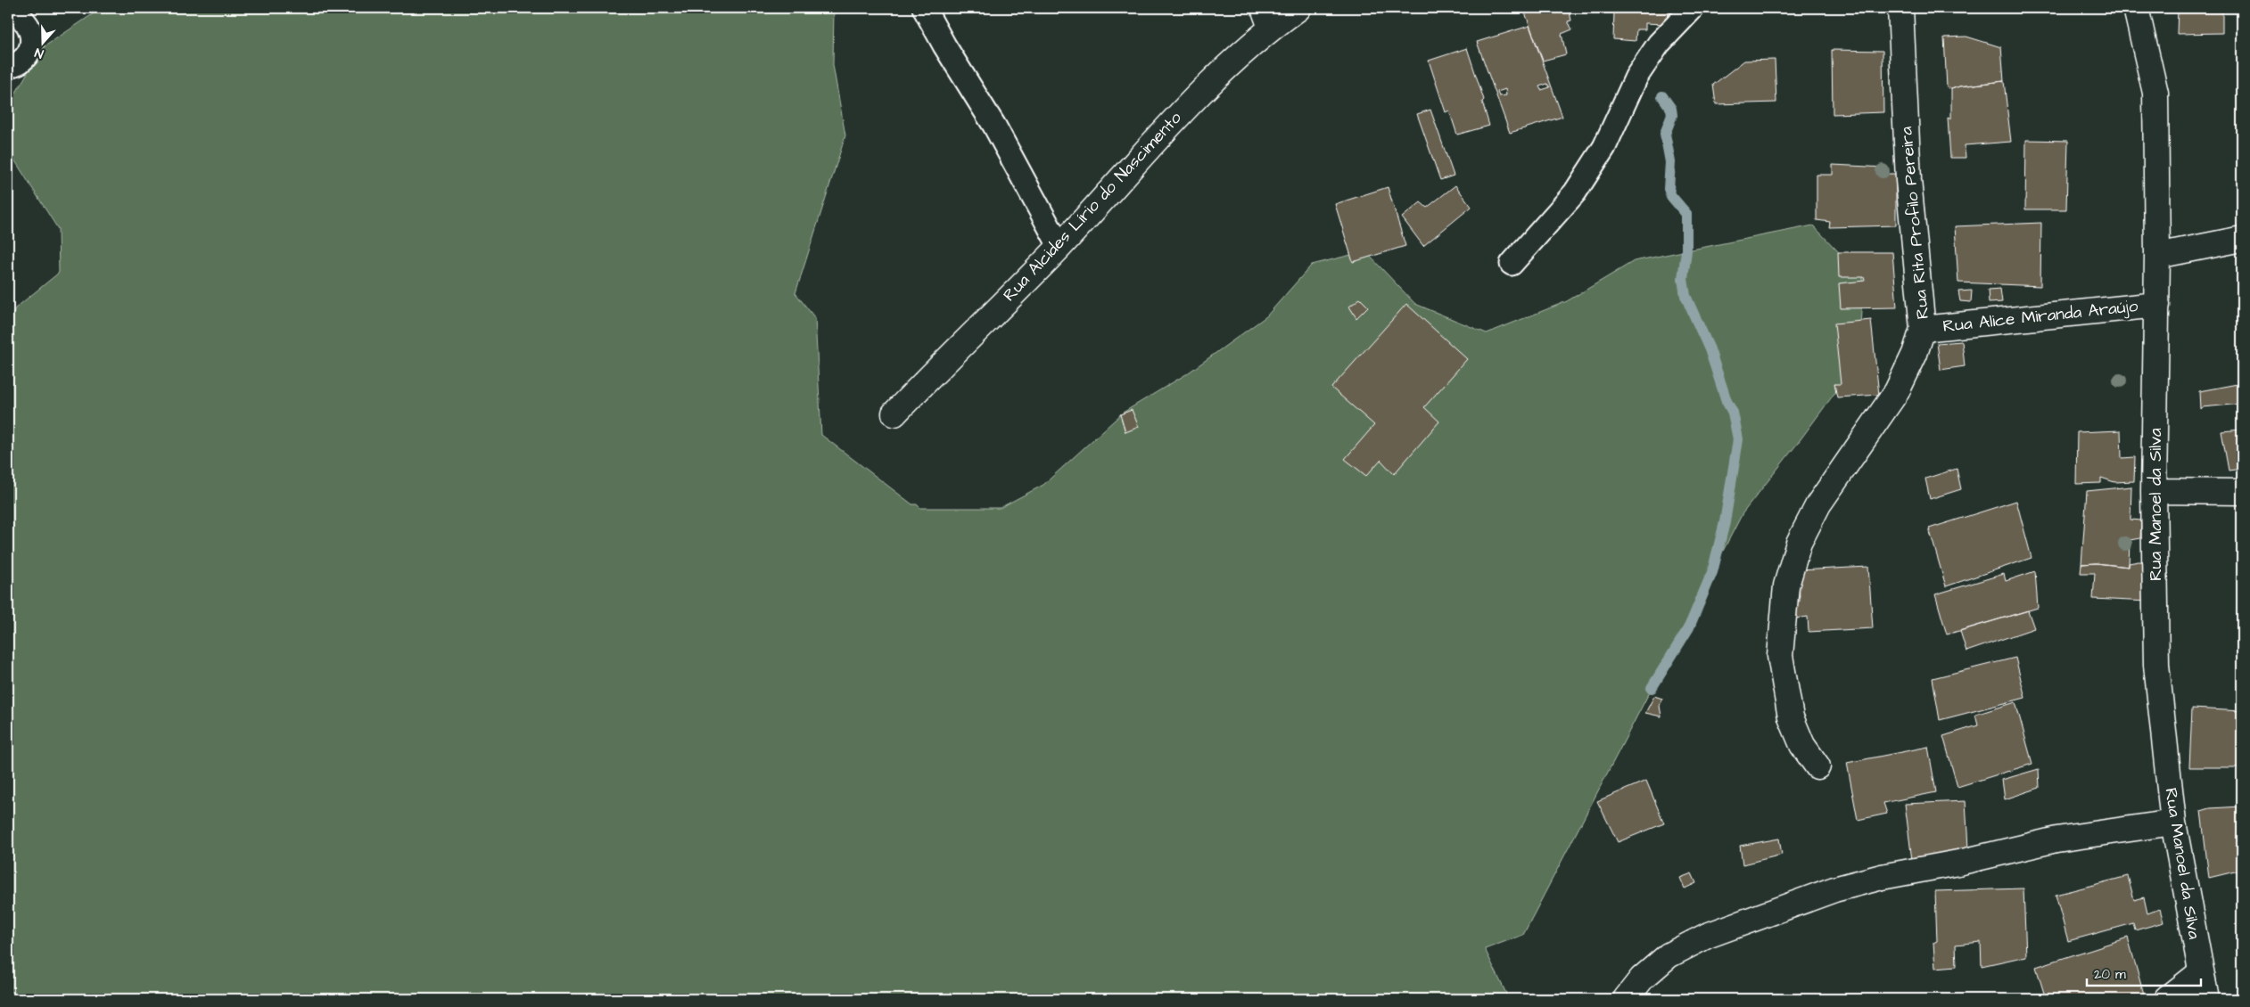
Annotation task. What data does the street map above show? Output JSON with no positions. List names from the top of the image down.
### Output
{
  "streets": {
    "street": [
      "Rua Alcides Lírio do Nascimento",
      "Rua Rita Profilo Pereira",
      "Rua Alice Miranda Araújo",
      "Rua Manoel da Silva"
    ]
  },
  "crossings": [
    ["Rua Rita Profilo Pereira", "Rua Alice Miranda Araújo"],
    ["Rua Alice Miranda Araújo", "Rua Manoel da Silva"]
  ],
  "scale_bar": "20 m",
  "north": "bottom"
}
